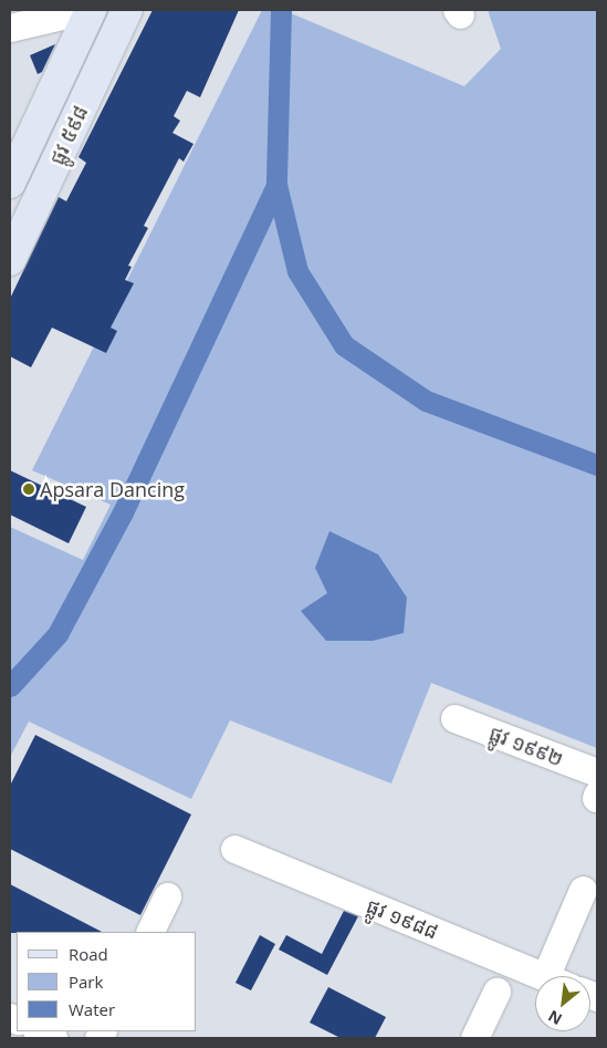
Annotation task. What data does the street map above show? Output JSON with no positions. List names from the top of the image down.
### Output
{
  "streets": {
    "main road": ["ផ្លូវ ៥៩៨"],
    "street": ["ផ្លូវ ១៩៩២", "ផ្លូវ ១៩៨៨"]
  },
  "places": ["Apsara Dancing"],
  "legend": ["Road", "Park", "Water"],
  "north": "bottom left"
}
